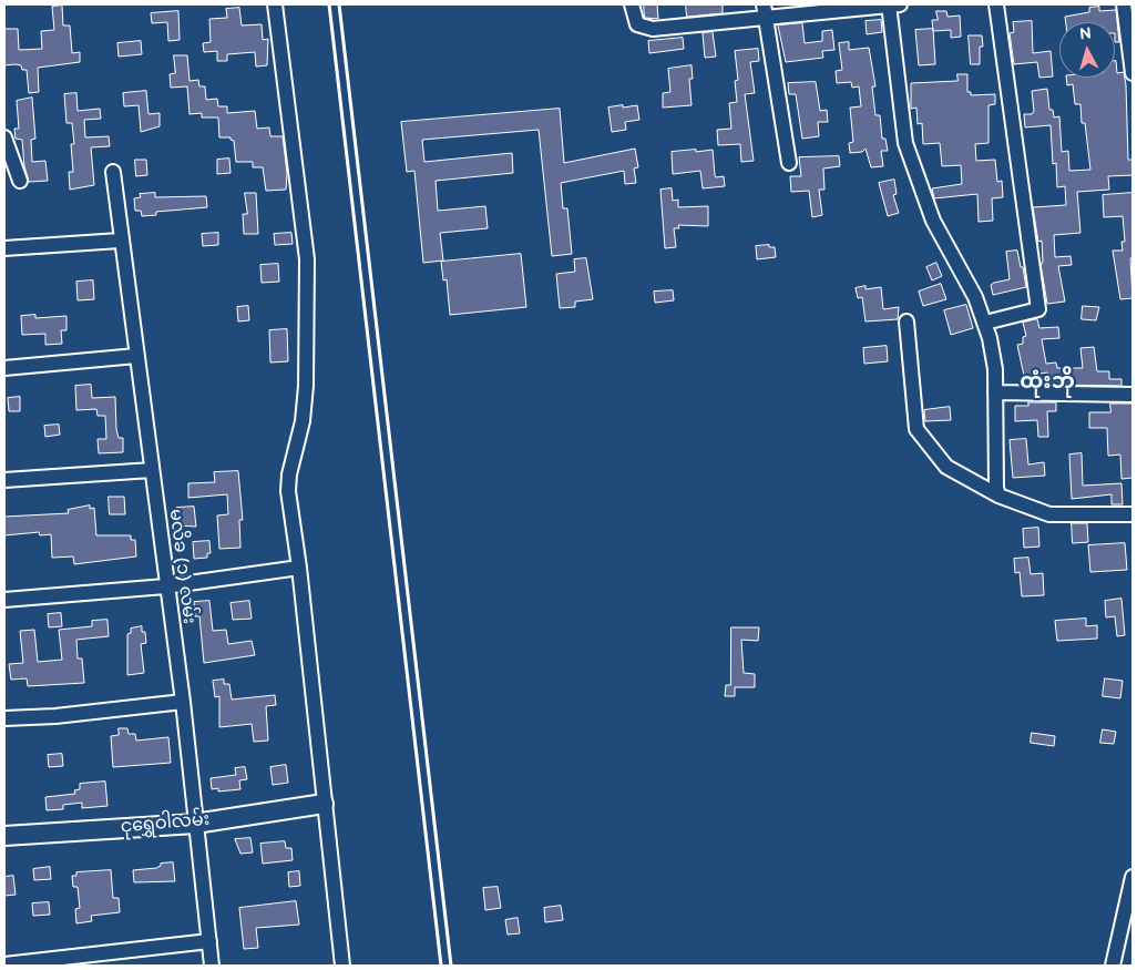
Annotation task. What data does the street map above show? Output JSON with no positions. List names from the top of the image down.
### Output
{
  "streets": {
    "street": ["မလိခ (၁) လမ်း", "ငုရွှေဝါလမ်း"]
  },
  "crossings": [
    ["မလိခ (၁) လမ်း", "ငုရွှေဝါလမ်း"]
  ],
  "districts": ["ထုံးဘို"],
  "north": "top"
}
